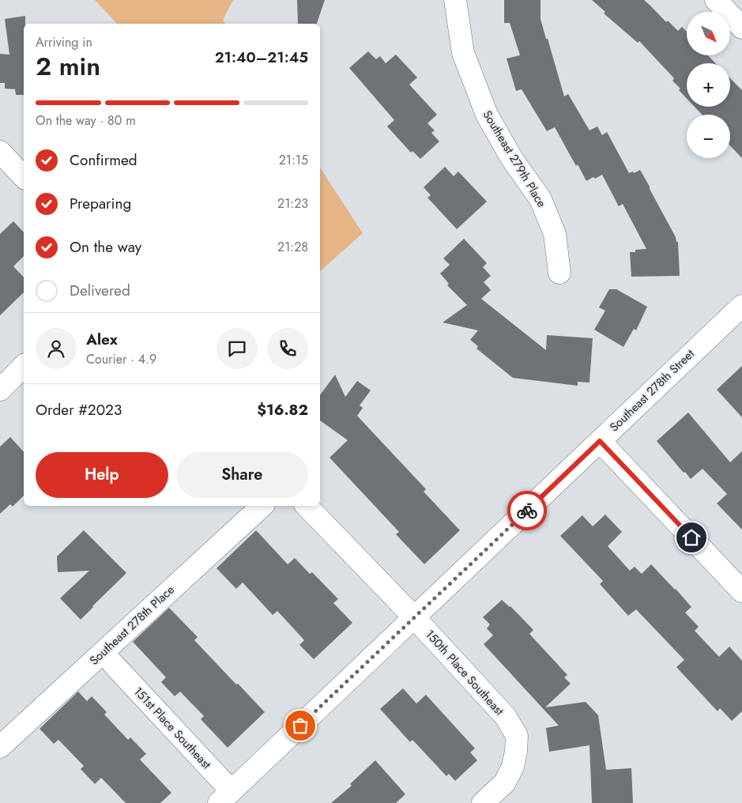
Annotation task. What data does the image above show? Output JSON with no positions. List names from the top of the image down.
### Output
{
  "streets": {
    "street": [
      "Southeast 279th Place",
      "Southeast 278th Street",
      "Southeast 278th Place",
      "150th Place Southeast",
      "151st Place Southeast"
    ]
  },
  "crossings": [
    ["Southeast 278th Street", "150th Place Southeast"],
    ["Southeast 278th Street", "151st Place Southeast"]
  ],
  "north": "bottom right",
  "page": {
    "map_buttons": ["+", "−"],
    "heading": ["2 min", "Arriving in", "21:40–21:45"],
    "panel": [
      "Alex",
      "Courier · 4.9",
      "Order #2023",
      "$16.82"
    ],
    "bar": "On the way · 80 m",
    "list": [
      ["Confirmed", "21:15"],
      ["Preparing", "21:23"],
      ["On the way", "21:28"],
      "Delivered"
    ],
    "buttons": ["Help", "Share"]
  }
}
